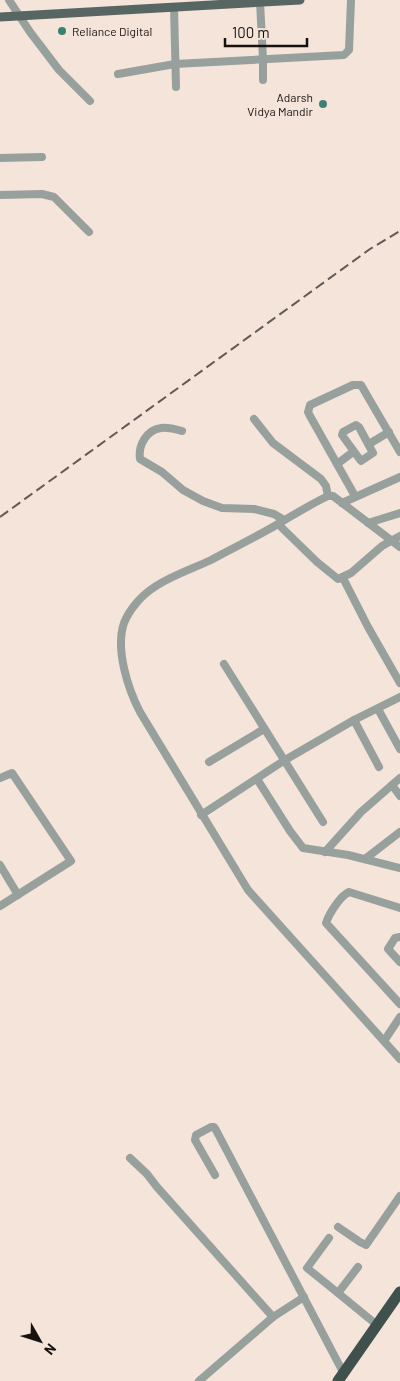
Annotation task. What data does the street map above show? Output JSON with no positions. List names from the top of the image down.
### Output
{
  "places": ["Reliance Digital", "Adarsh Vidya Mandir"],
  "scale_bar": "100 m",
  "north": "bottom right"
}
